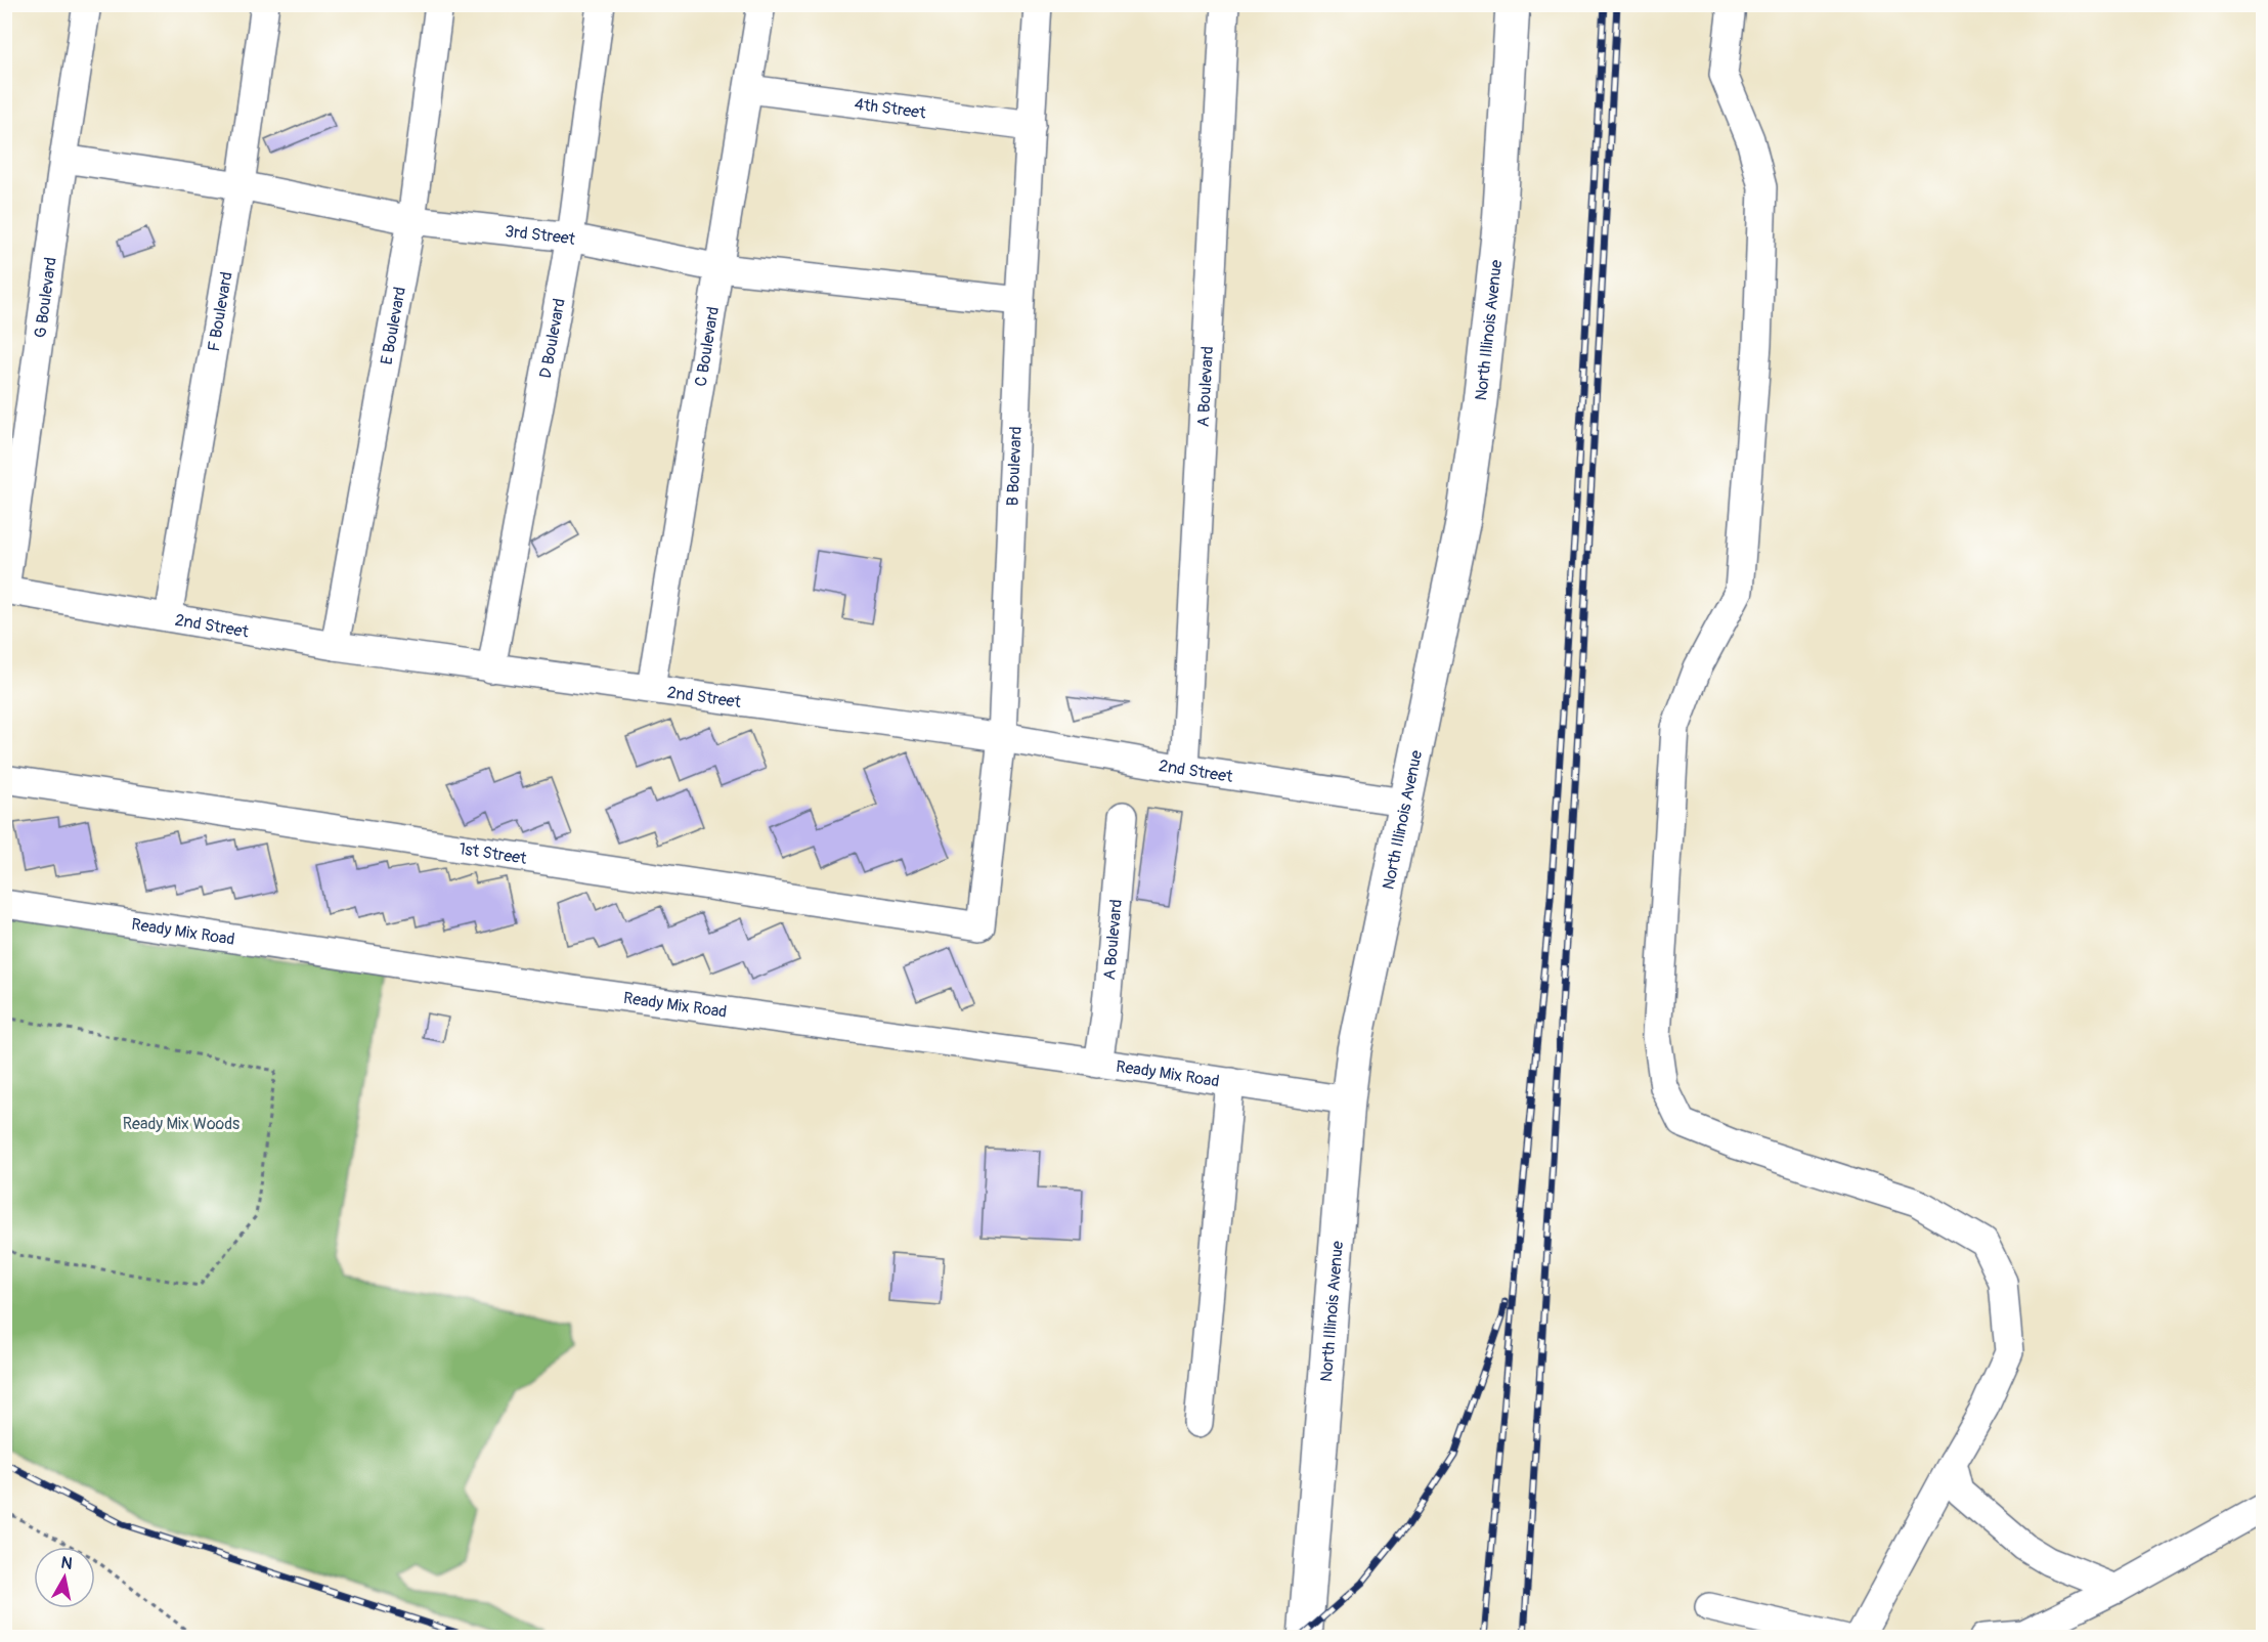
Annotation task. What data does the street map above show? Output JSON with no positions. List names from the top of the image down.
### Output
{
  "streets": {
    "main road": ["North Illinois Avenue"],
    "street": [
      "4th Street",
      "3rd Street",
      "G Boulevard",
      "F Boulevard",
      "E Boulevard",
      "D Boulevard",
      "C Boulevard",
      "A Boulevard",
      "B Boulevard",
      "2nd Street",
      "1st Street",
      "Ready Mix Road"
    ]
  },
  "crossings": [
    ["4th Street", "C Boulevard"],
    ["4th Street", "B Boulevard"],
    ["3rd Street", "G Boulevard"],
    ["3rd Street", "F Boulevard"],
    ["3rd Street", "E Boulevard"],
    ["3rd Street", "D Boulevard"],
    ["3rd Street", "C Boulevard"],
    ["3rd Street", "B Boulevard"],
    ["G Boulevard", "2nd Street"],
    ["F Boulevard", "2nd Street"],
    ["E Boulevard", "2nd Street"],
    ["North Illinois Avenue", "2nd Street"],
    ["North Illinois Avenue", "Ready Mix Road"],
    ["D Boulevard", "2nd Street"],
    ["C Boulevard", "2nd Street"],
    ["A Boulevard", "2nd Street"],
    ["A Boulevard", "Ready Mix Road"],
    ["B Boulevard", "2nd Street"],
    ["B Boulevard", "1st Street"]
  ],
  "parks": ["Ready Mix Woods"],
  "north": "top"
}
